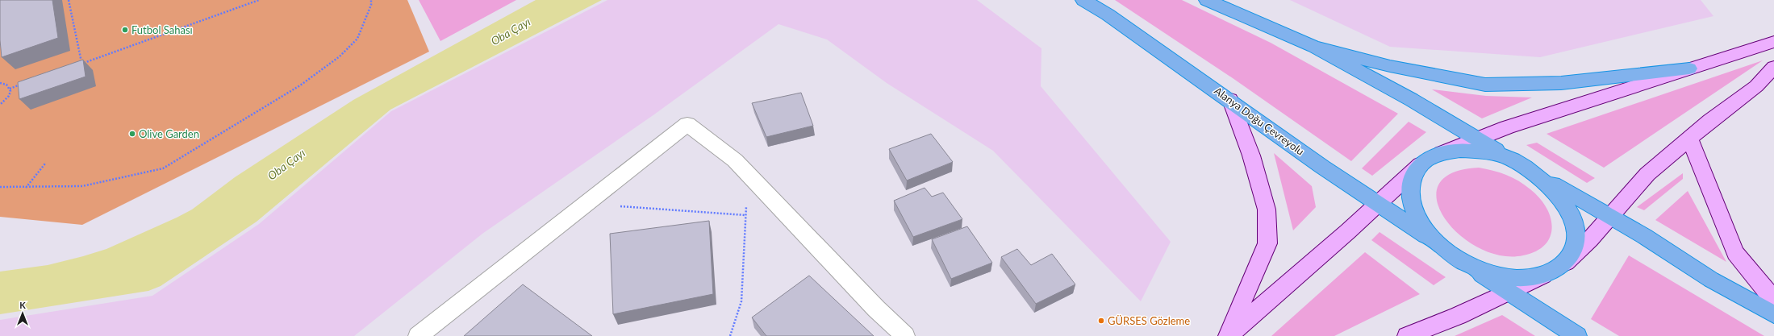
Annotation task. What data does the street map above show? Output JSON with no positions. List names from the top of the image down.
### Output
{
  "streets": {
    "highway": ["Alanya Doğu Çevreyolu"]
  },
  "water": ["Oba Çayı"],
  "places": ["Futbol Sahası", "Olive Garden", "GÜRSES Gözleme"],
  "north": "top"
}
